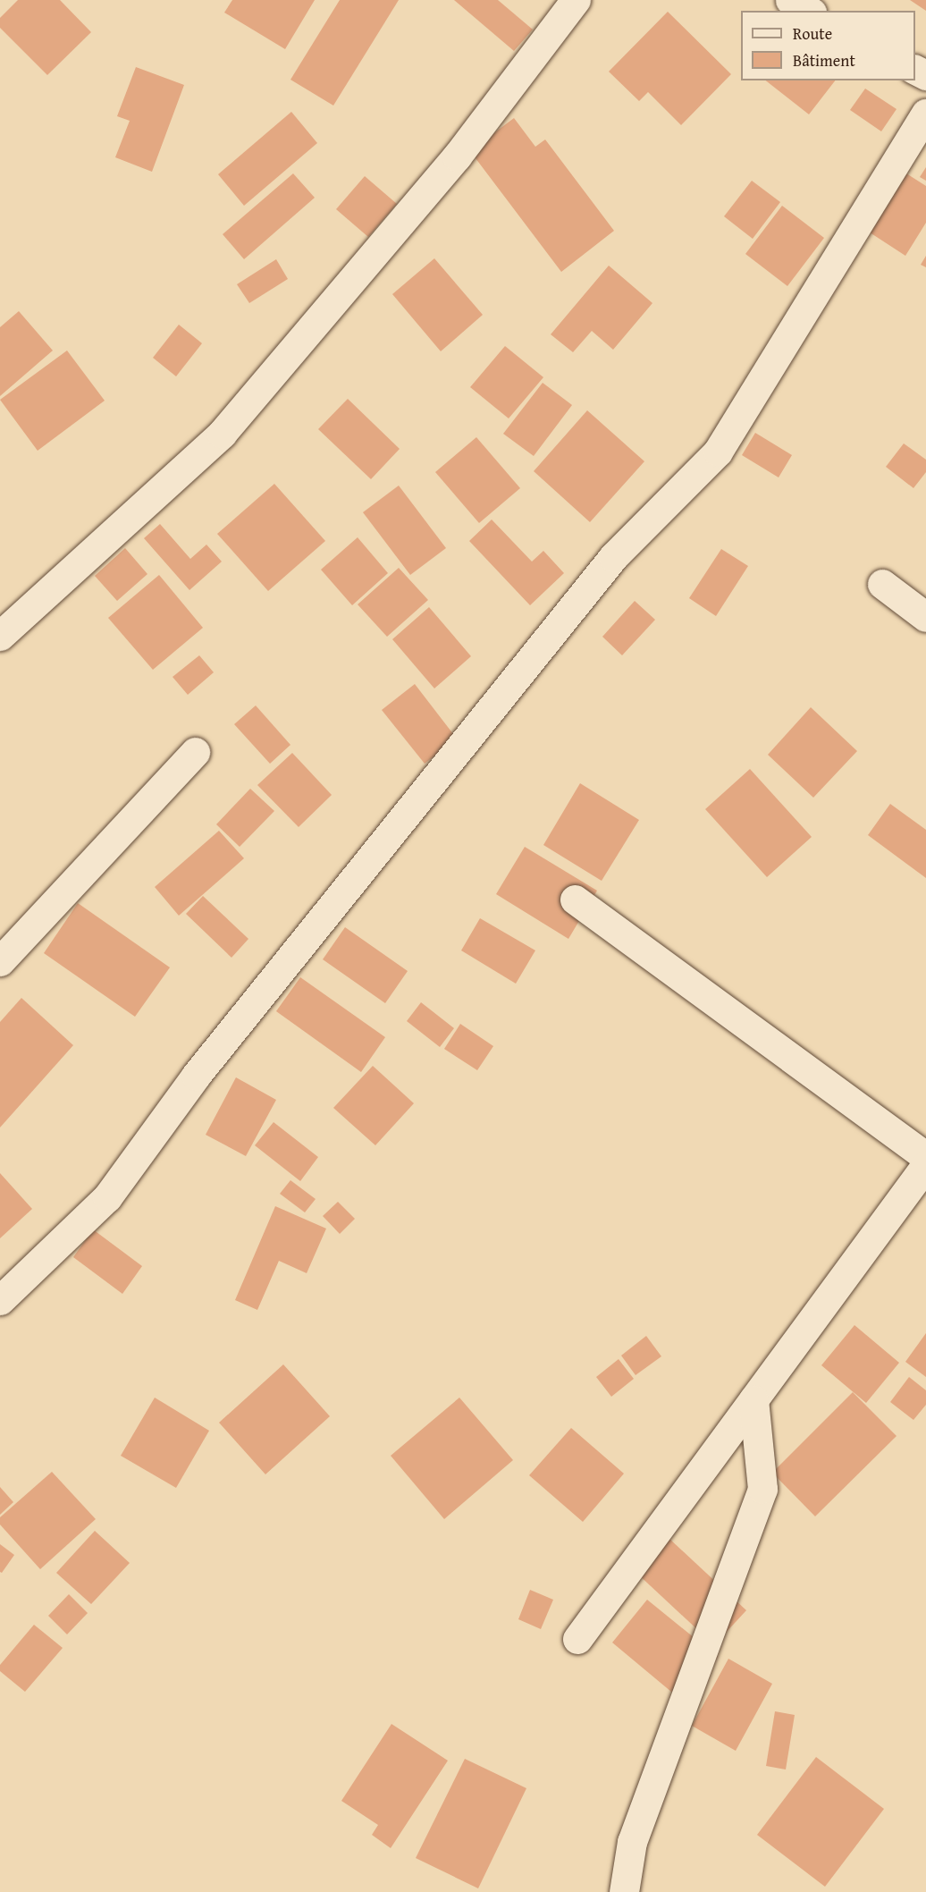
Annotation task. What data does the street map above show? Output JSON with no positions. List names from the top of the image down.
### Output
{
  "legend": ["Route", "Bâtiment"]
}
